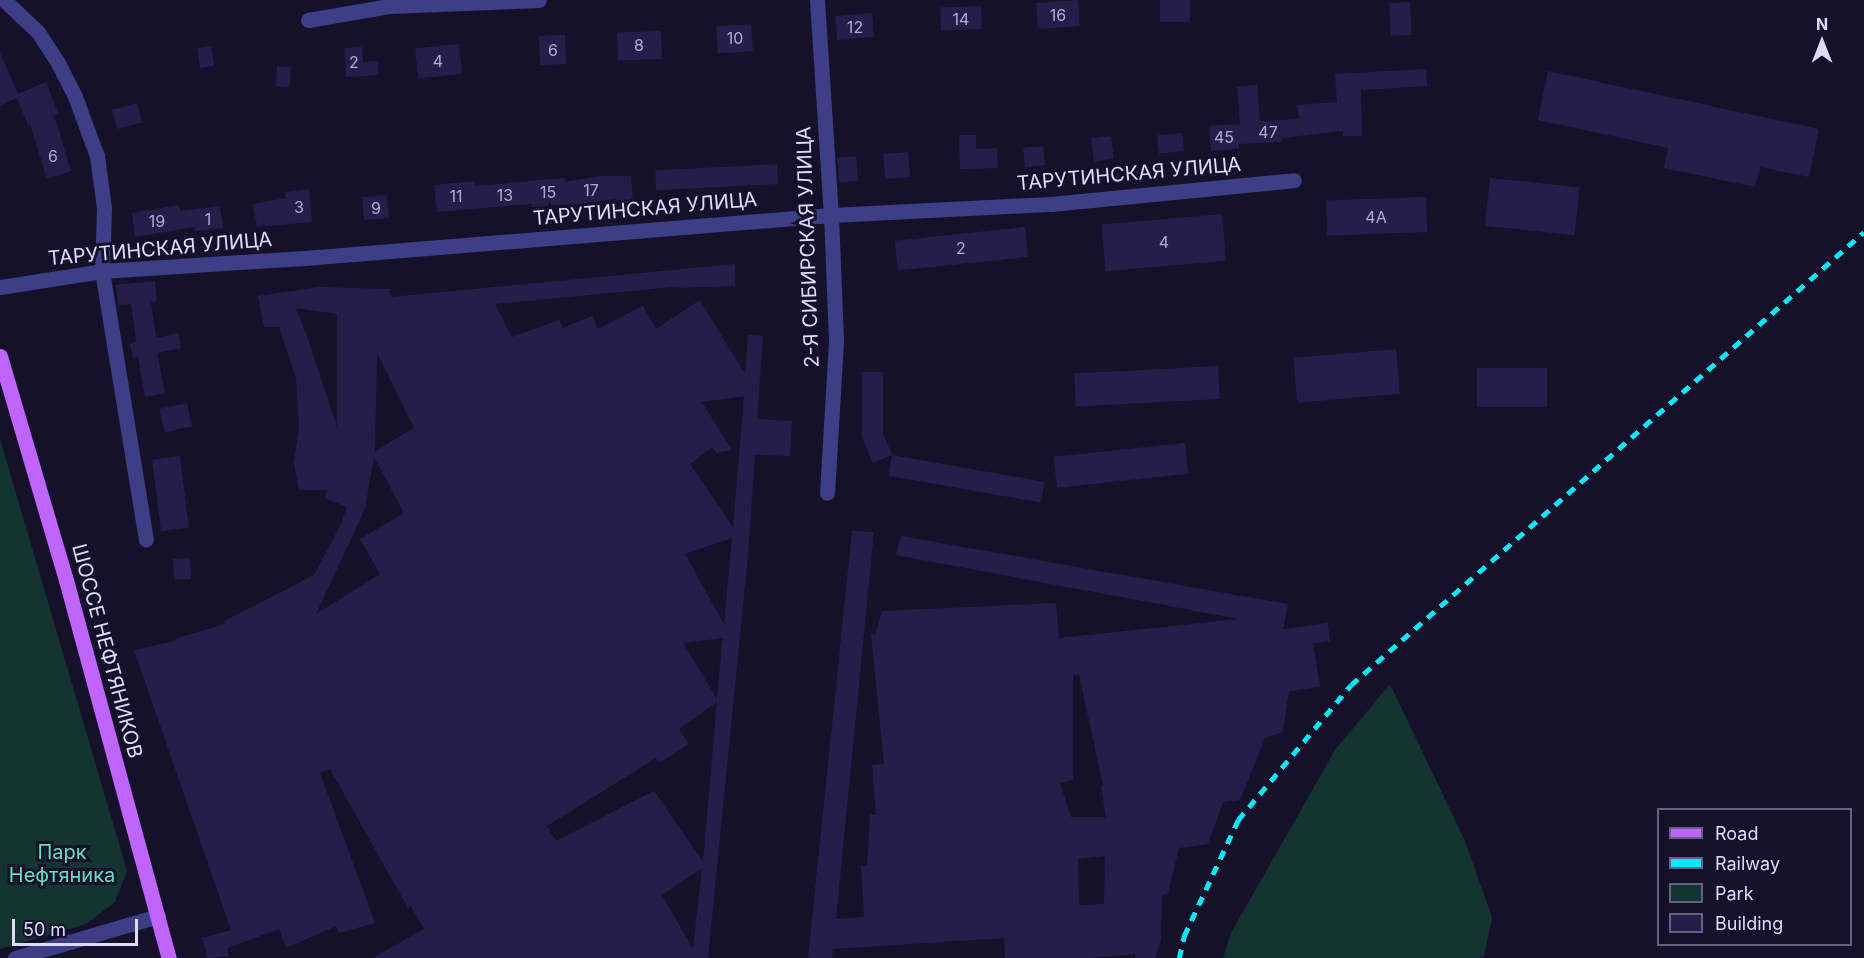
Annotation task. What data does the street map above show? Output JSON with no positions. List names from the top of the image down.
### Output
{
  "streets": {
    "main road": ["ШОССЕ НЕФТЯНИКОВ"],
    "street": ["ТАРУТИНСКАЯ УЛИЦА", "2-Я СИБИРСКАЯ УЛИЦА"]
  },
  "crossings": [
    ["ТАРУТИНСКАЯ УЛИЦА", "2-Я СИБИРСКАЯ УЛИЦА"]
  ],
  "parks": ["Парк Нефтяника"],
  "house_numbers": [
    "16",
    "14",
    "12",
    "10",
    "8",
    "6",
    "4",
    "2",
    "47",
    "45",
    "6",
    "17",
    "15",
    "13",
    "11",
    "3",
    "9",
    "4А",
    "1",
    "19",
    "4",
    "2"
  ],
  "legend": [
    "Road",
    "Railway",
    "Park",
    "Building"
  ],
  "scale_bar": "50 m",
  "north": "top"
}
